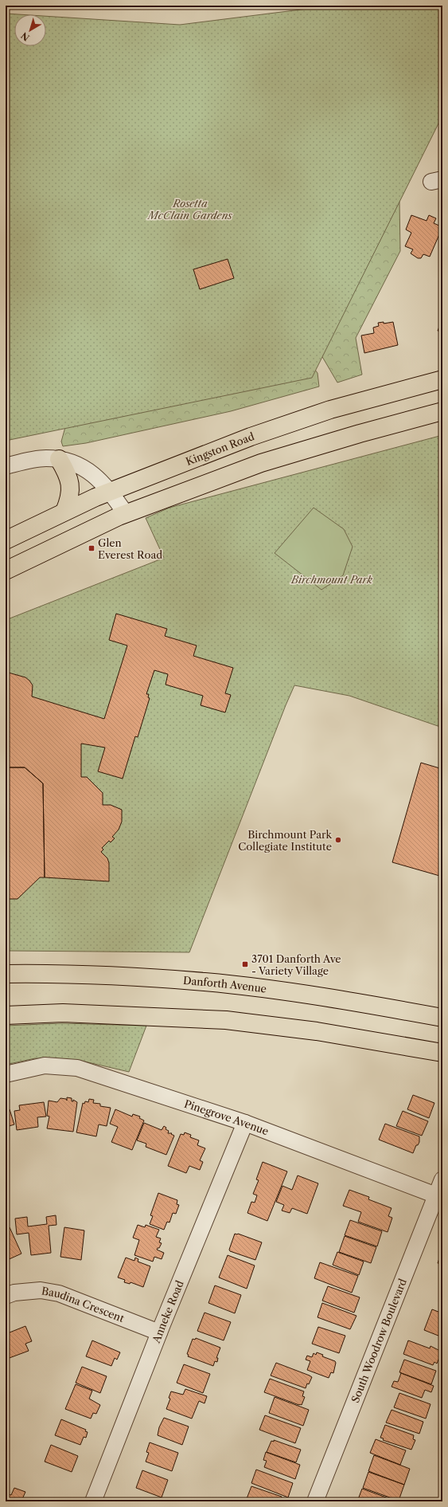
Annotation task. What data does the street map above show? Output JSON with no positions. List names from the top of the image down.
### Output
{
  "streets": {
    "main road": ["Kingston Road", "Danforth Avenue"],
    "street": [
      "Pinegrove Avenue",
      "Baudina Crescent",
      "Anneke Road",
      "South Woodrow Boulevard"
    ]
  },
  "crossings": [
    ["Pinegrove Avenue", "Anneke Road"],
    ["Pinegrove Avenue", "South Woodrow Boulevard"],
    ["Baudina Crescent", "Anneke Road"]
  ],
  "parks": ["Rosetta McClain Gardens", "Birchmount Park"],
  "places": {
    "transit": ["Glen Everest Road", "3701 Danforth Ave - Variety Village"],
    "other": ["Birchmount Park Collegiate Institute"]
  },
  "north": "bottom left"
}
